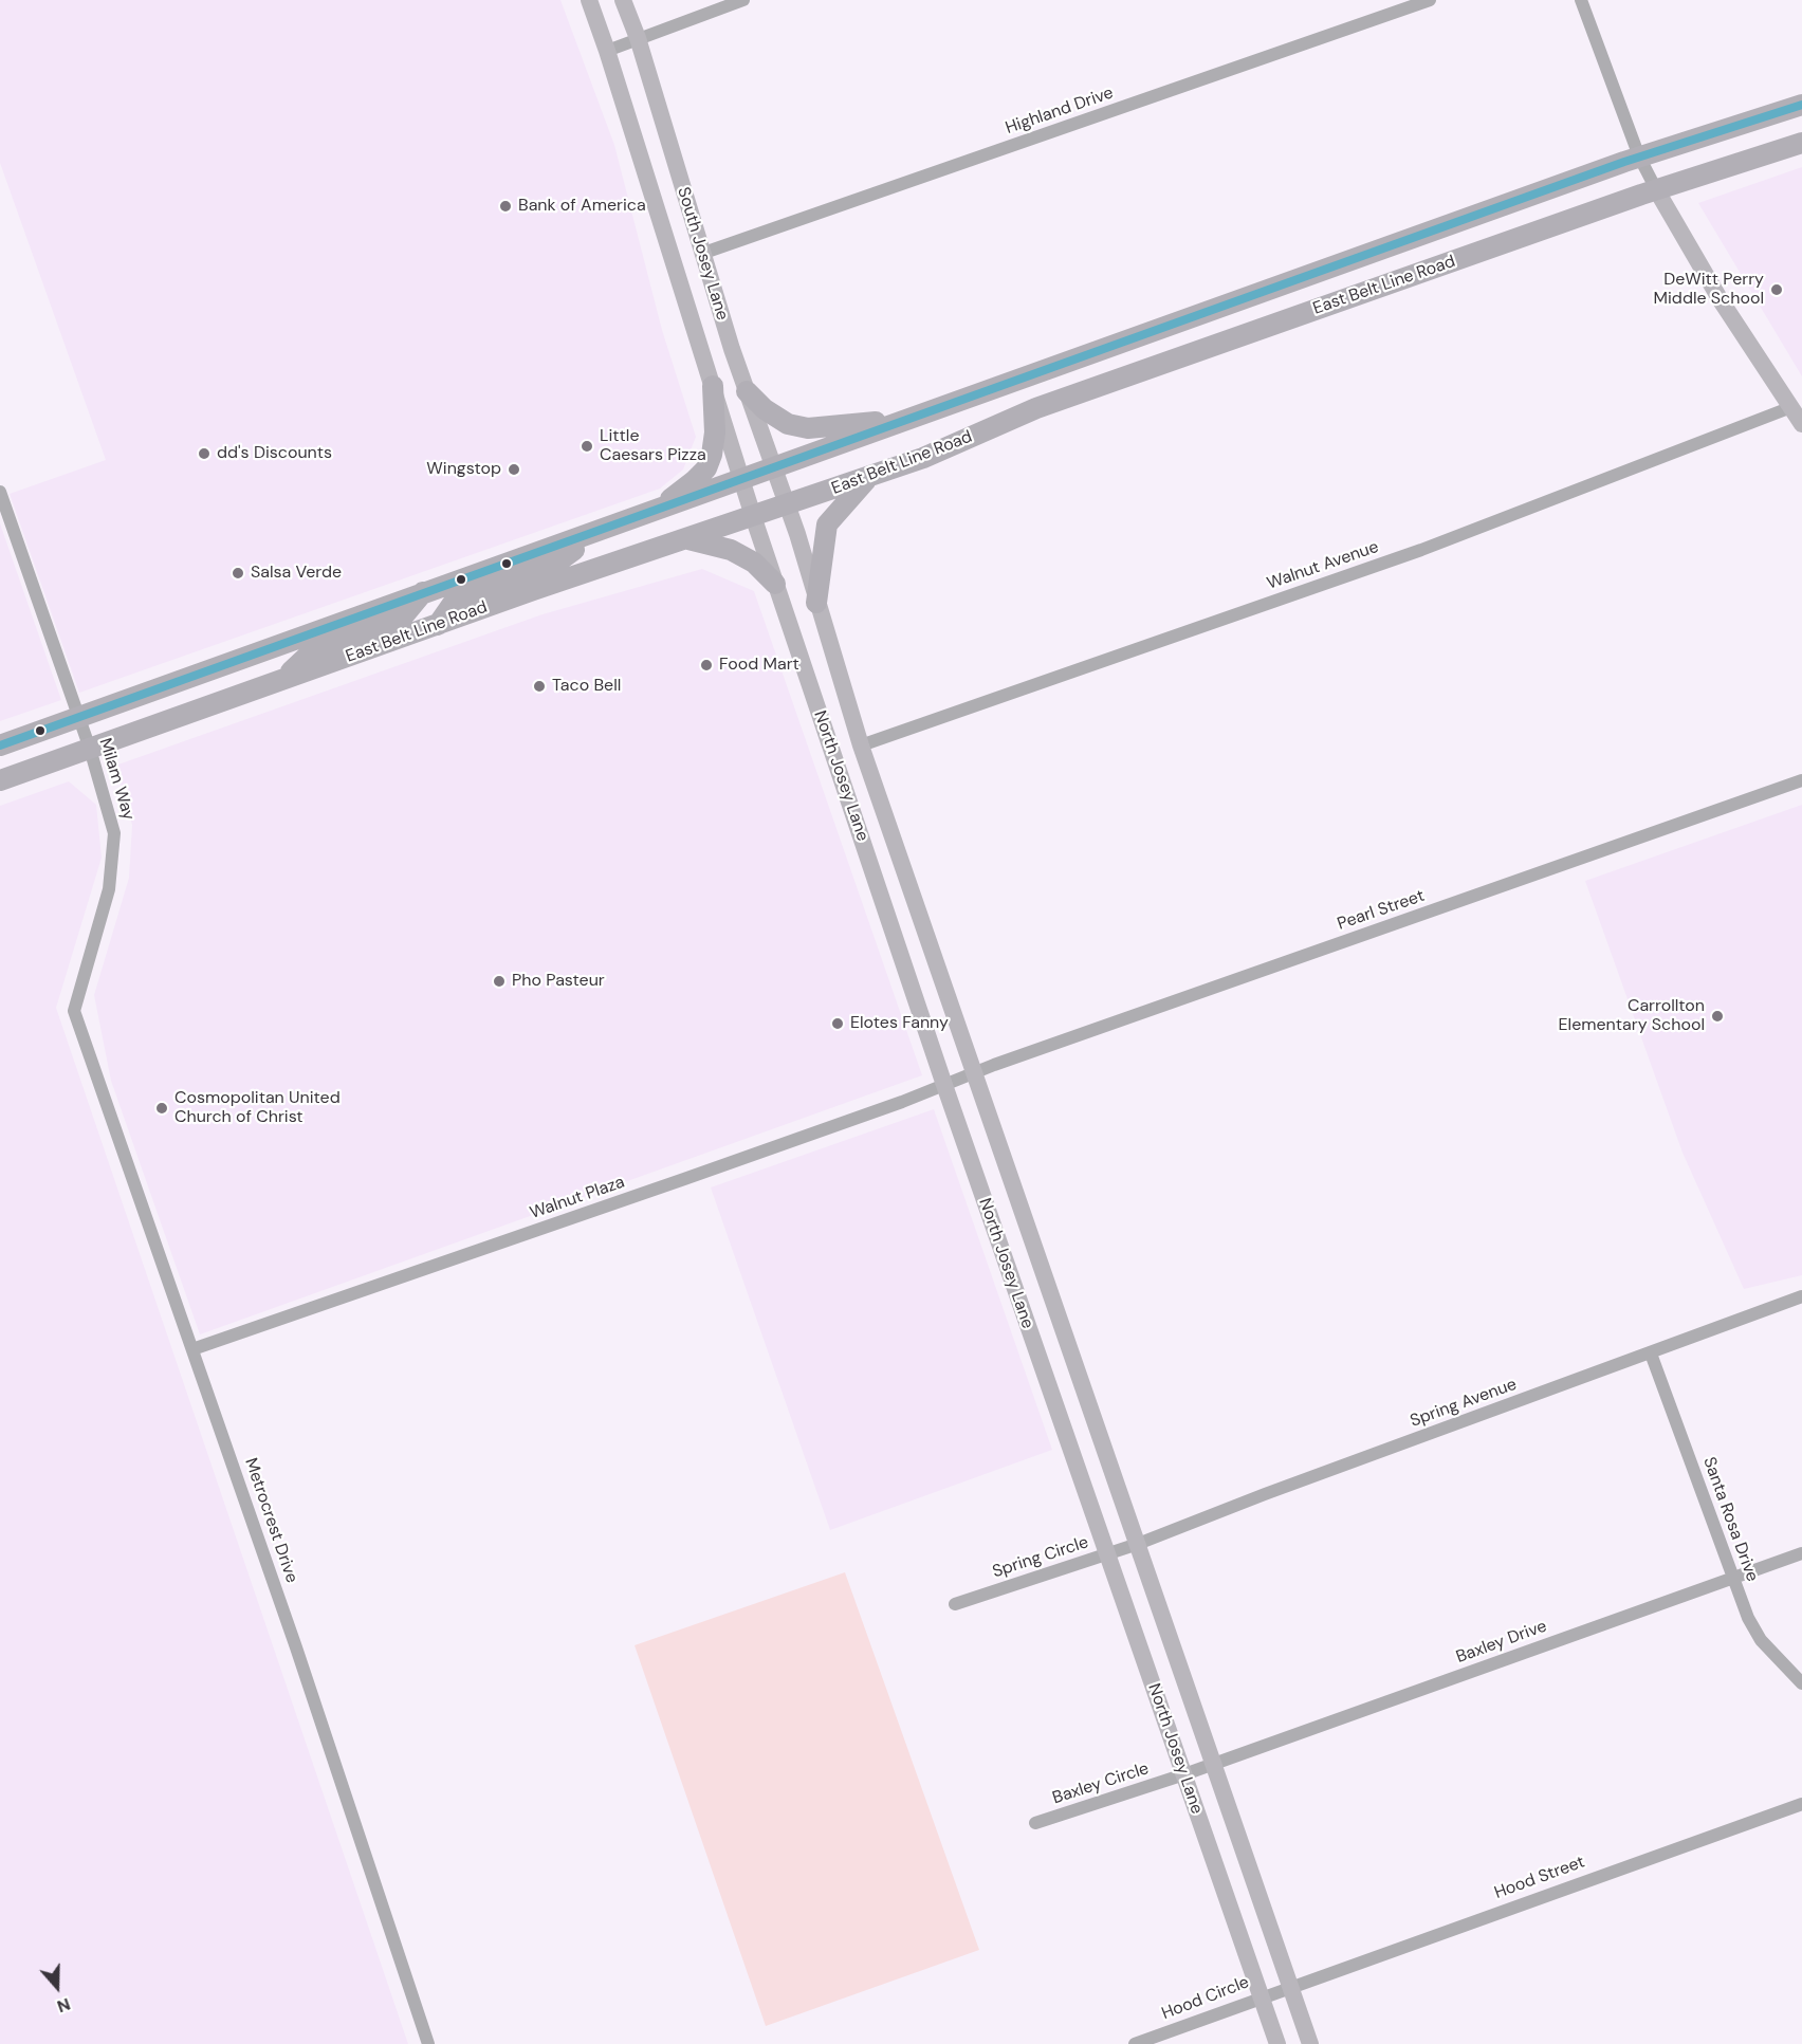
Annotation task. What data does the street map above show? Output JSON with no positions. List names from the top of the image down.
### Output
{
  "streets": {
    "main road": ["South Josey Lane", "East Belt Line Road", "North Josey Lane"],
    "street": [
      "Highland Drive",
      "Walnut Avenue",
      "Milam Way",
      "Pearl Street",
      "Walnut Plaza",
      "Spring Avenue",
      "Santa Rosa Drive",
      "Metrocrest Drive",
      "Spring Circle",
      "Baxley Drive",
      "Baxley Circle",
      "Hood Street",
      "Hood Circle"
    ]
  },
  "crossings": [
    ["Highland Drive", "South Josey Lane"],
    ["South Josey Lane", "East Belt Line Road"],
    ["South Josey Lane", "North Josey Lane"],
    ["East Belt Line Road", "North Josey Lane"],
    ["East Belt Line Road", "Milam Way"],
    ["Walnut Avenue", "North Josey Lane"],
    ["North Josey Lane", "Pearl Street"],
    ["North Josey Lane", "Walnut Plaza"],
    ["North Josey Lane", "Spring Avenue"],
    ["North Josey Lane", "Spring Circle"],
    ["North Josey Lane", "Baxley Drive"],
    ["North Josey Lane", "Baxley Circle"],
    ["North Josey Lane", "Hood Street"],
    ["North Josey Lane", "Hood Circle"],
    ["Milam Way", "Metrocrest Drive"],
    ["Pearl Street", "Walnut Plaza"],
    ["Walnut Plaza", "Metrocrest Drive"],
    ["Spring Avenue", "Santa Rosa Drive"],
    ["Spring Avenue", "Spring Circle"],
    ["Santa Rosa Drive", "Baxley Drive"],
    ["Baxley Drive", "Baxley Circle"],
    ["Hood Street", "Hood Circle"]
  ],
  "places": [
    "Bank of America",
    "DeWitt Perry Middle School",
    "Little Caesars Pizza",
    "dd's Discounts",
    "Wingstop",
    "Salsa Verde",
    "Food Mart",
    "Taco Bell",
    "Pho Pasteur",
    "Carrollton Elementary School",
    "Elotes Fanny",
    "Cosmopolitan United Church of Christ"
  ],
  "north": "bottom"
}
